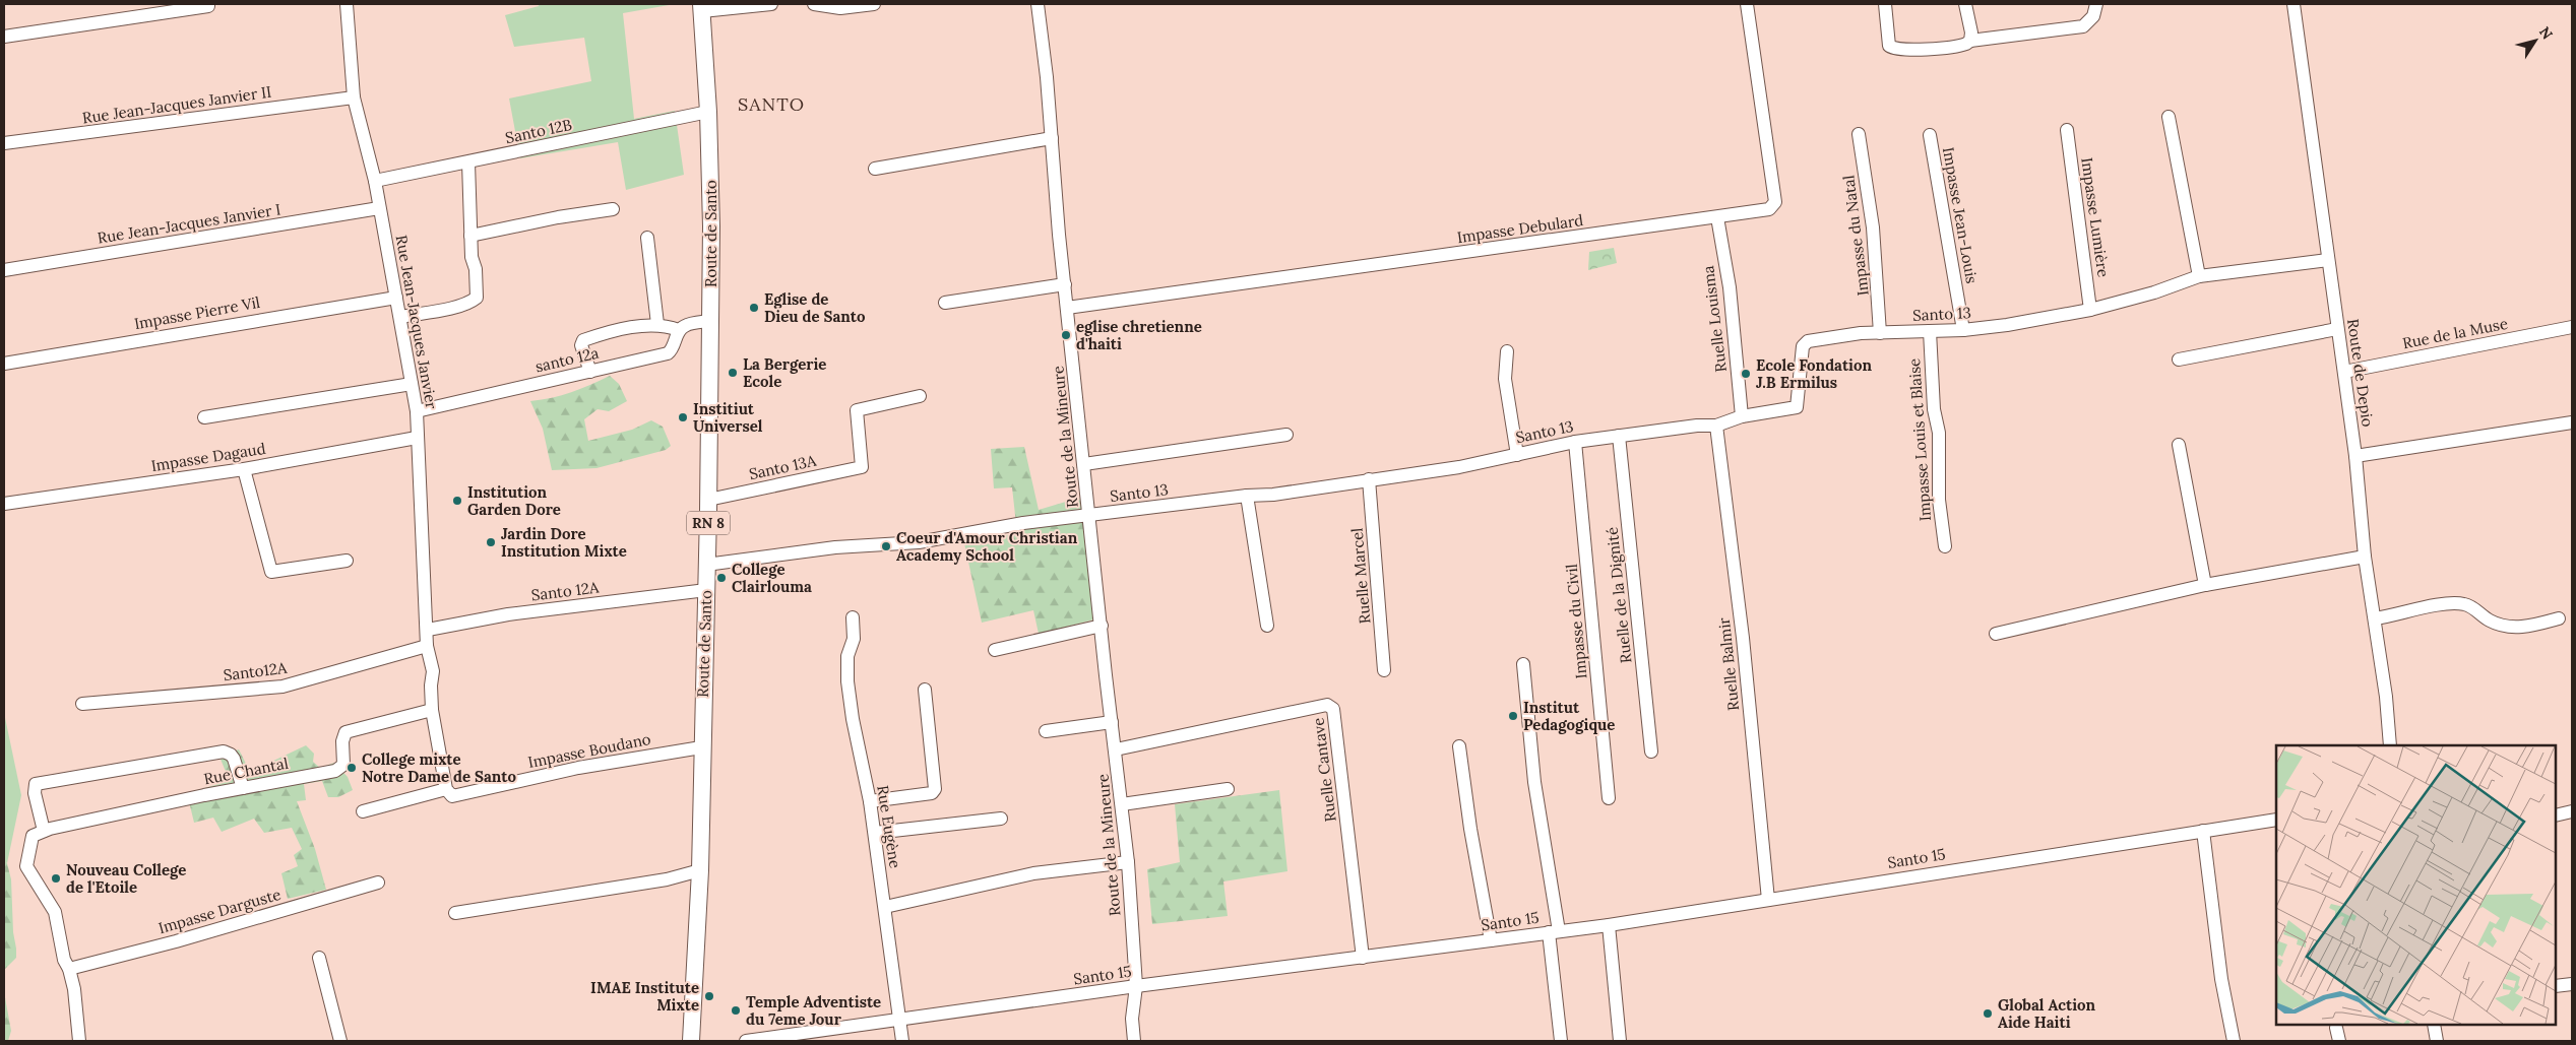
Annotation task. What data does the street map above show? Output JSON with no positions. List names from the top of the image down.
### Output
{
  "streets": {
    "main road": ["Route de Santo", "RN 8"],
    "street": [
      "Rue Jean-Jacques Janvier II",
      "Santo 12B",
      "Impasse Jean-Louis",
      "Impasse Lumière",
      "Rue Jean-Jacques Janvier I",
      "Impasse Debulard",
      "Impasse du Natal",
      "Impasse Pierre Vil",
      "Santo 13",
      "Ruelle Louisma",
      "Rue Jean-Jacques Janvier",
      "Rue de la Muse",
      "santo 12a",
      "Route de Depio",
      "Route de la Mineure",
      "Impasse Louis et Blaise",
      "Impasse Dagaud",
      "Santo 13A",
      "Ruelle Marcel",
      "Santo 12A",
      "Ruelle de la Dignité",
      "Impasse du Civil",
      "Ruelle Balmir",
      "Santo12A",
      "Impasse Boudano",
      "Ruelle Cantave",
      "Rue Chantal",
      "Rue Eugène",
      "Santo 15",
      "Impasse Darguste"
    ]
  },
  "crossings": [
    ["Rue Jean-Jacques Janvier II", "Rue Jean-Jacques Janvier"],
    ["Santo 12B", "Route de Santo"],
    ["Santo 12B", "Rue Jean-Jacques Janvier"],
    ["Impasse Jean-Louis", "Santo 13"],
    ["Impasse Lumière", "Santo 13"],
    ["Rue Jean-Jacques Janvier I", "Rue Jean-Jacques Janvier"],
    ["Impasse Debulard", "Ruelle Louisma"],
    ["Impasse Debulard", "Route de la Mineure"],
    ["Route de Santo", "Santo 13"],
    ["Route de Santo", "Santo 13A"],
    ["Route de Santo", "Santo 12A"],
    ["Route de Santo", "Impasse Boudano"],
    ["Impasse du Natal", "Santo 13"],
    ["Impasse Pierre Vil", "Rue Jean-Jacques Janvier"],
    ["Santo 13", "Ruelle Louisma"],
    ["Santo 13", "Route de Depio"],
    ["Santo 13", "Route de la Mineure"],
    ["Santo 13", "Impasse Louis et Blaise"],
    ["Santo 13", "Ruelle Marcel"],
    ["Santo 13", "Ruelle de la Dignité"],
    ["Santo 13", "Impasse du Civil"],
    ["Santo 13", "Ruelle Balmir"],
    ["Rue Jean-Jacques Janvier", "santo 12a"],
    ["Rue Jean-Jacques Janvier", "Impasse Dagaud"],
    ["Rue Jean-Jacques Janvier", "Santo 12A"],
    ["Rue Jean-Jacques Janvier", "Santo12A"],
    ["Rue Jean-Jacques Janvier", "Rue Chantal"],
    ["Rue de la Muse", "Route de Depio"],
    ["Route de la Mineure", "Ruelle Cantave"],
    ["Route de la Mineure", "Santo 15"],
    ["Ruelle Balmir", "Santo 15"],
    ["Ruelle Cantave", "Santo 15"],
    ["Rue Eugène", "Santo 15"]
  ],
  "districts": ["SANTO"],
  "places": [
    "Eglise de Dieu de Santo",
    "eglise chretienne d'haiti",
    "La Bergerie Ecole",
    "Ecole Fondation J.B Ermilus",
    "Institiut Universel",
    "Institution Garden Dore",
    "Jardin Dore Institution Mixte",
    "Coeur d'Amour Christian Academy School",
    "College Clairlouma",
    "Institut Pedagogique",
    "College mixte Notre Dame de Santo",
    "Nouveau College de l'Etoile",
    "IMAE Institute Mixte",
    "Temple Adventiste du 7eme Jour",
    "Global Action Aide Haiti"
  ],
  "north": "top right"
}
